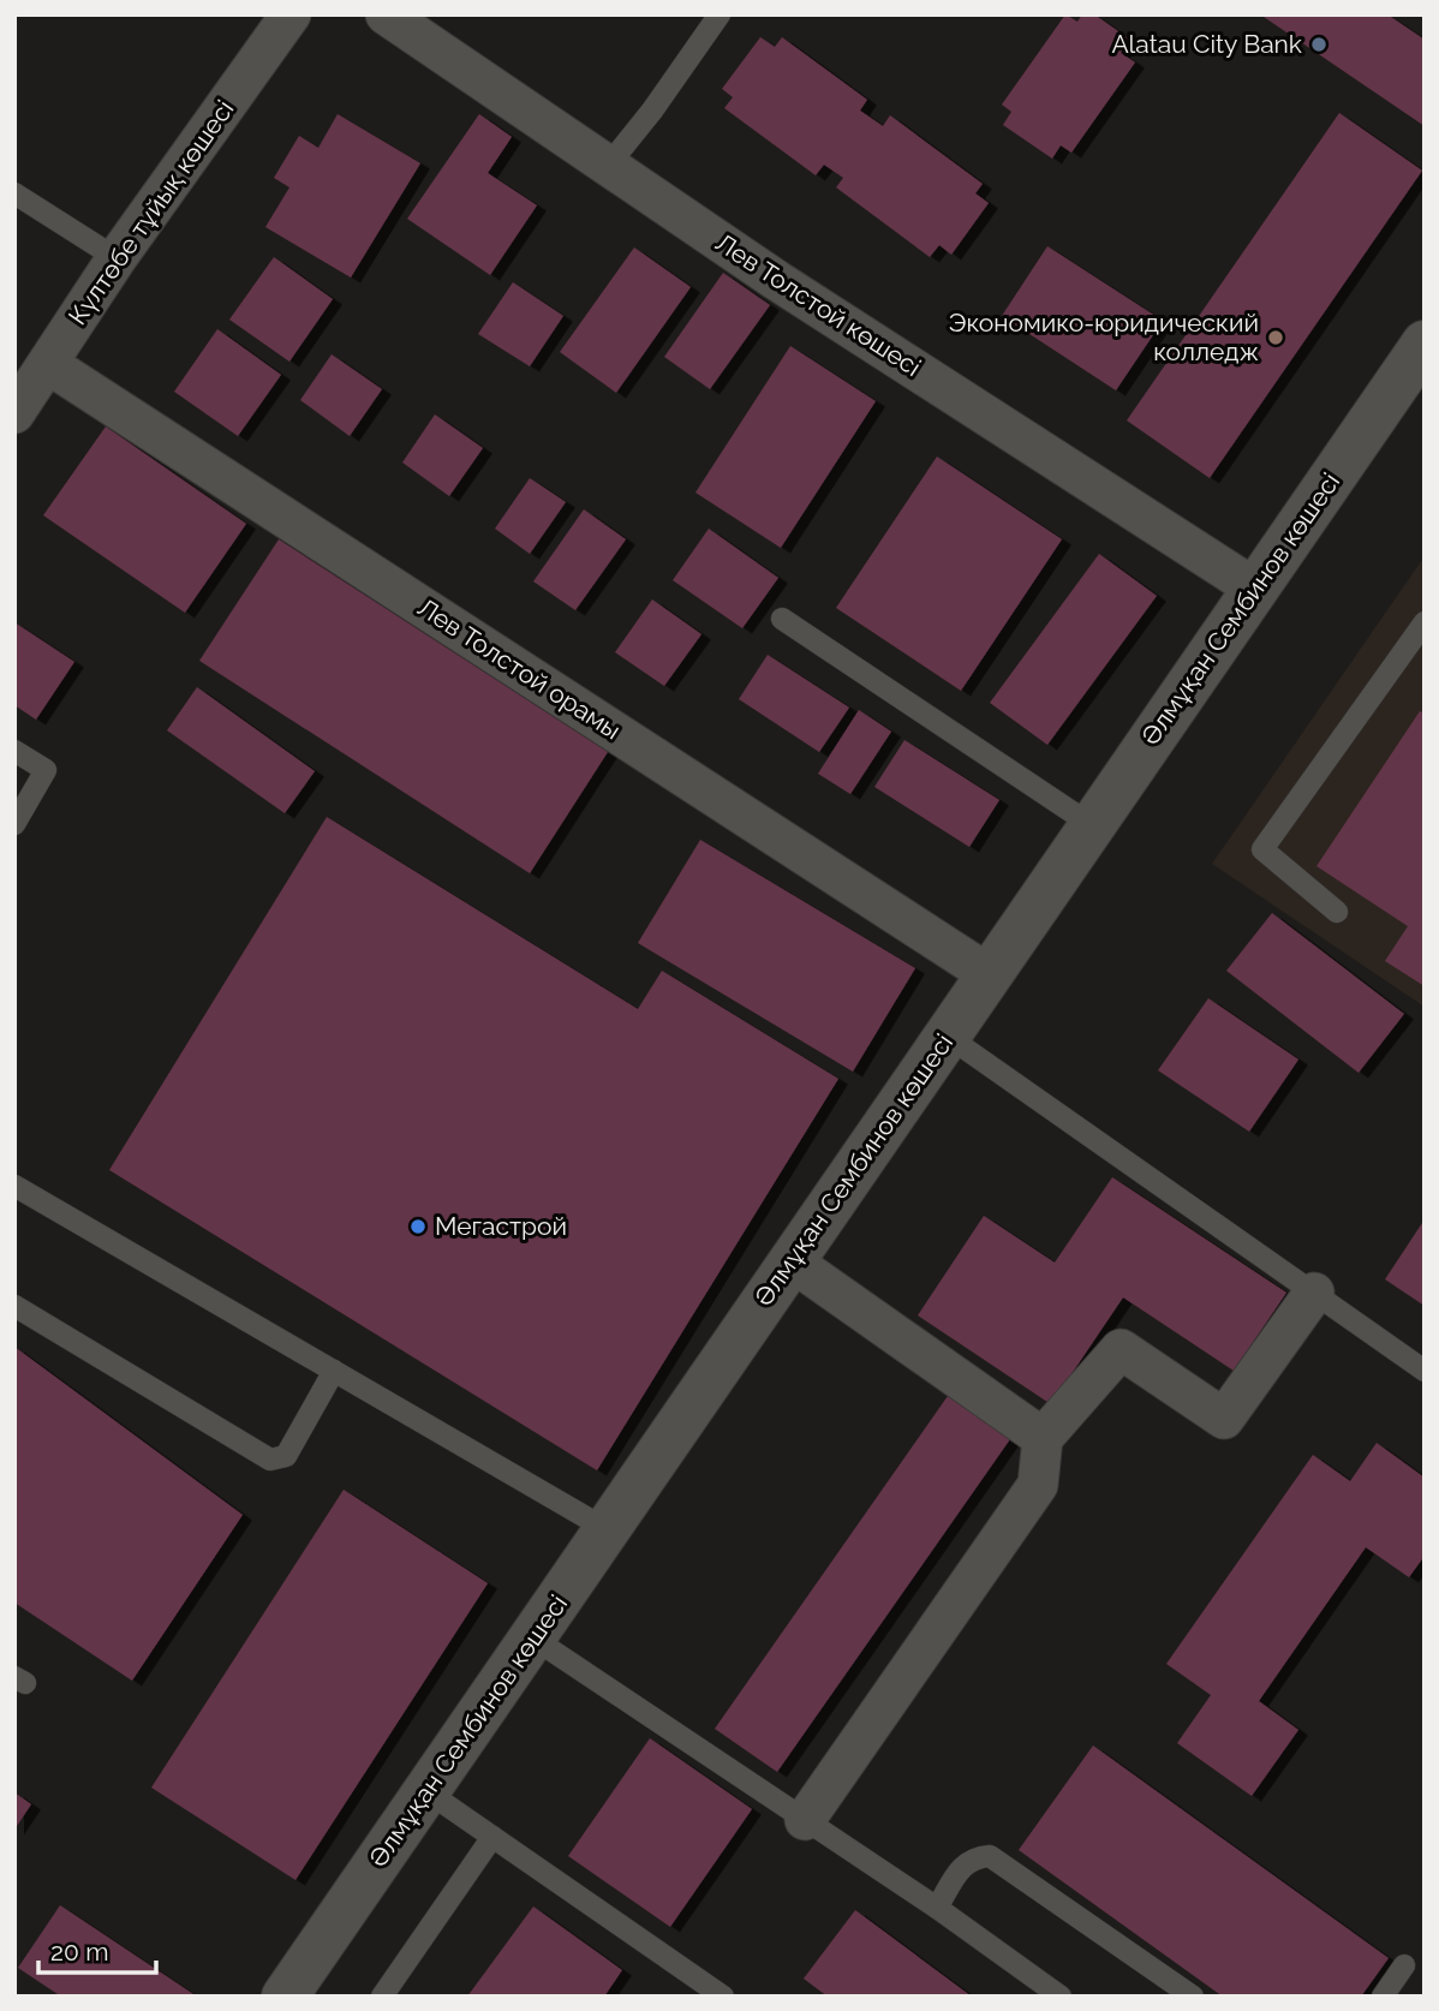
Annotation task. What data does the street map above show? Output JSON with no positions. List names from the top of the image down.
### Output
{
  "streets": {
    "street": [
      "Күлтөбе тұйық көшесі",
      "Лев Толстой көшесі",
      "Әлмұқан Сембинов көшесі",
      "Лев Толстой орамы"
    ]
  },
  "crossings": [
    ["Күлтөбе тұйық көшесі", "Лев Толстой орамы"],
    ["Лев Толстой көшесі", "Әлмұқан Сембинов көшесі"],
    ["Әлмұқан Сембинов көшесі", "Лев Толстой орамы"]
  ],
  "places": ["Alatau City Bank", "Экономико-юридический колледж", "Мегастрой"],
  "scale_bar": "20 m"
}
